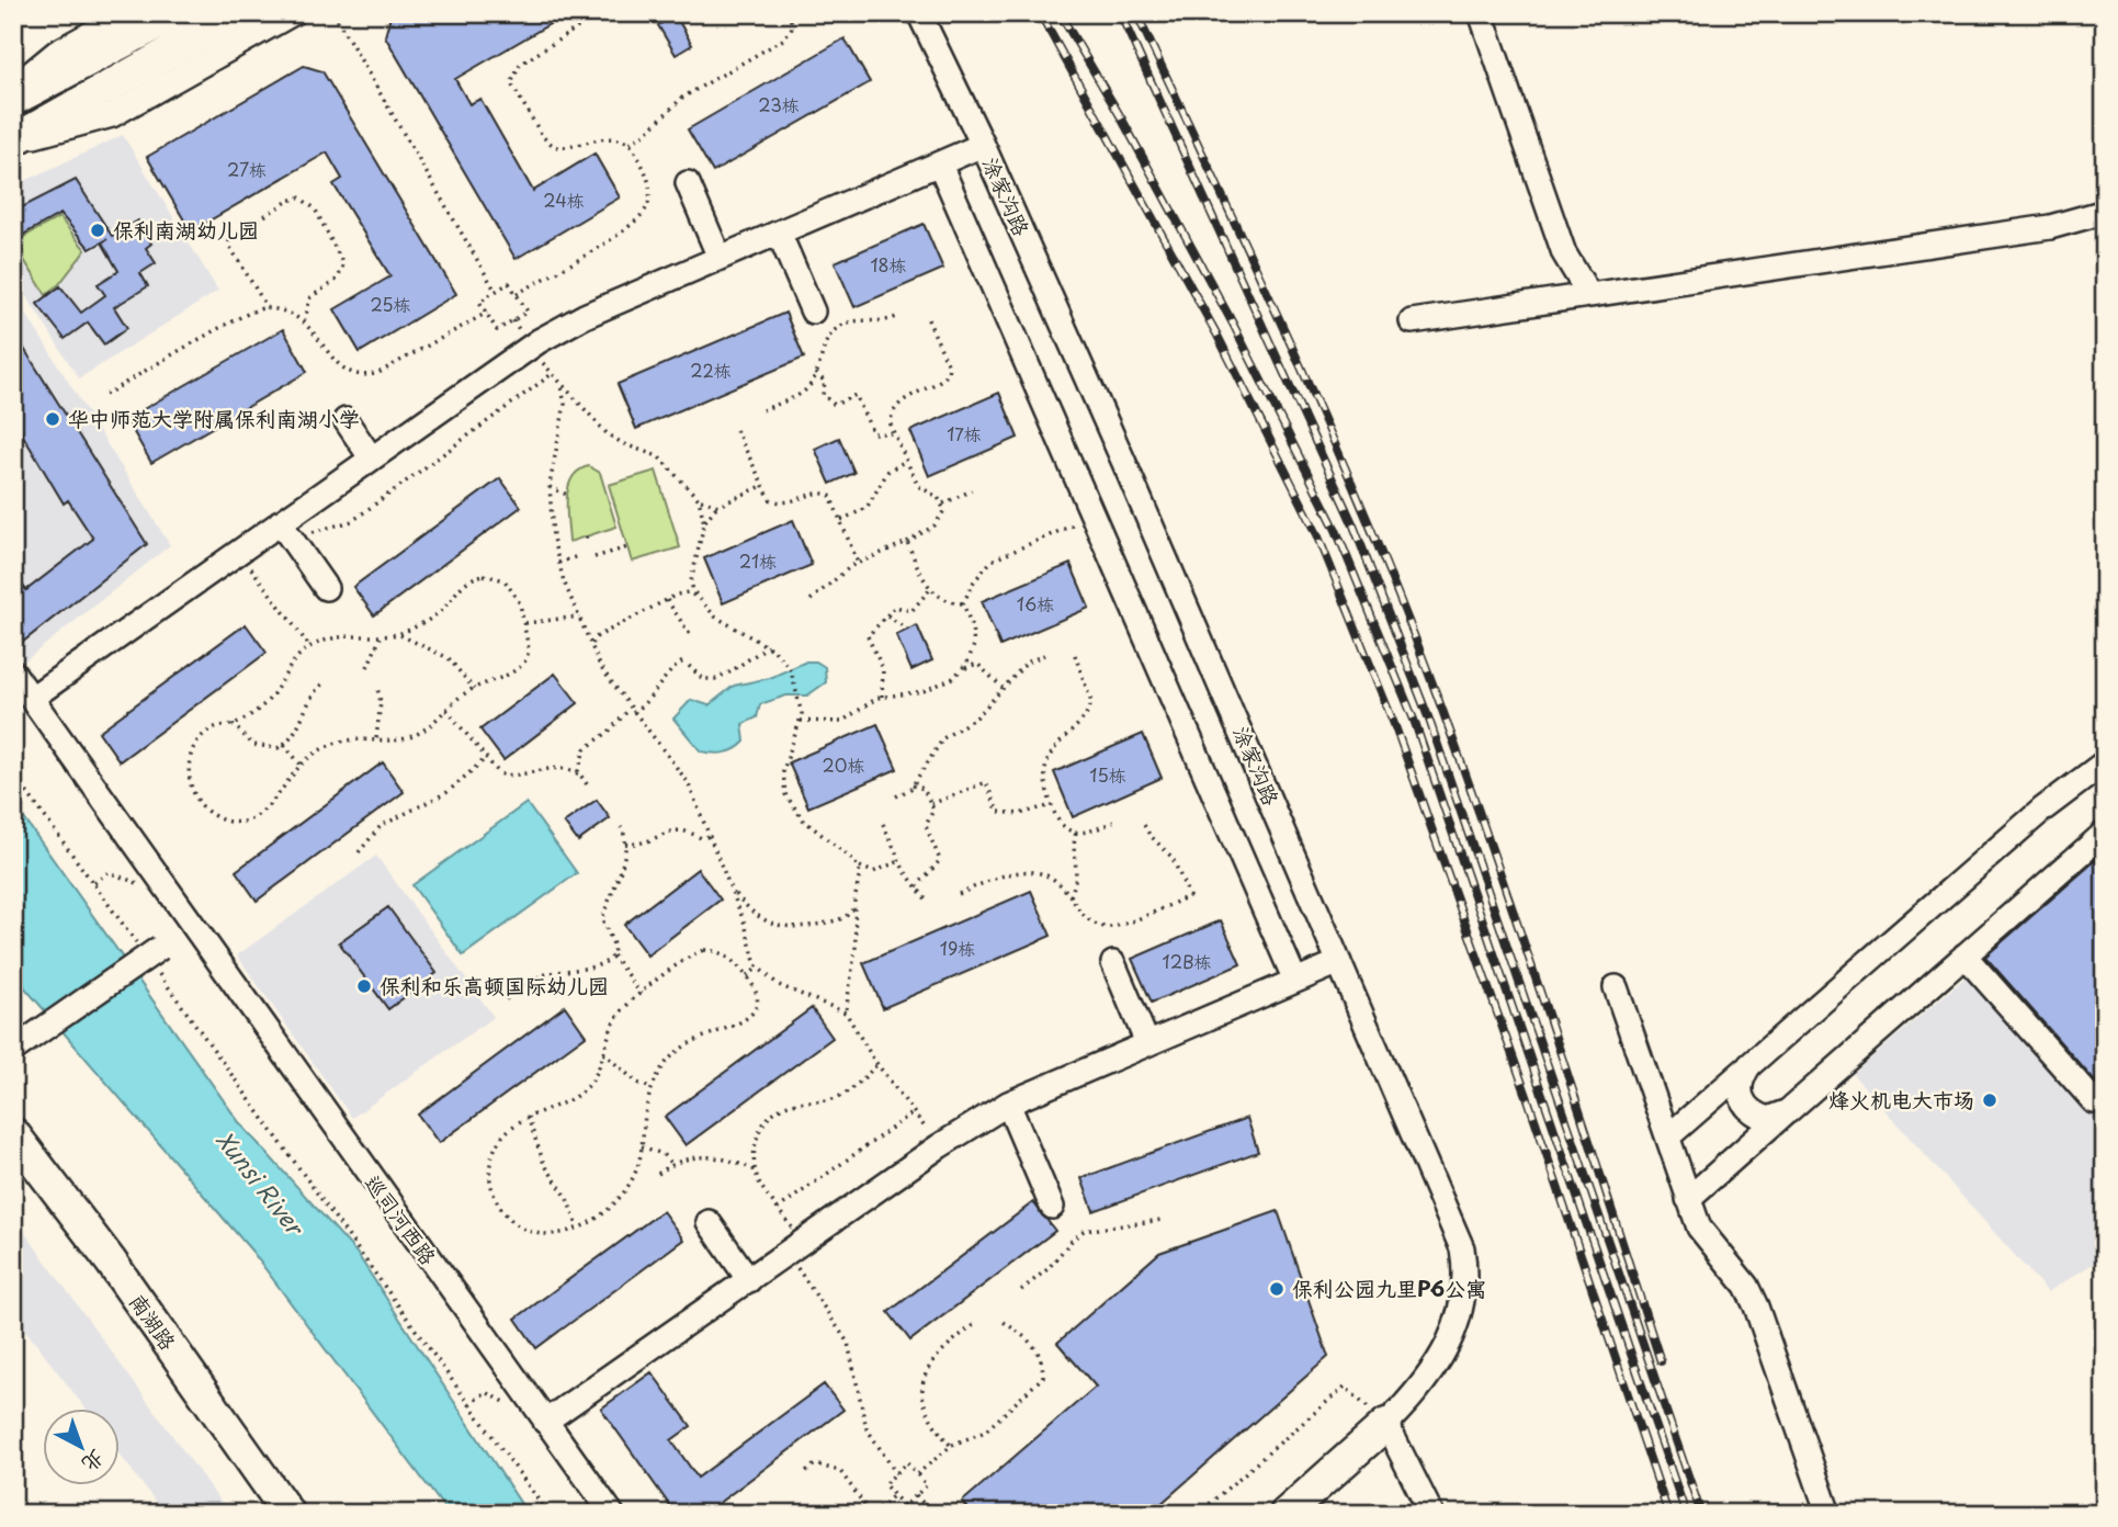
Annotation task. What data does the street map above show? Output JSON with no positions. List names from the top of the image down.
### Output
{
  "streets": {
    "main road": ["南湖路"],
    "street": ["涂家沟路", "巡司河西路"]
  },
  "water": ["Xunsi River"],
  "places": [
    "保利南湖幼儿园",
    "华中师范大学附属保利南湖小学",
    "保利和乐高顿国际幼儿园",
    "烽火机电大市场",
    "保利公园九里P6公寓"
  ],
  "house_numbers": [
    "23栋",
    "27栋",
    "24栋",
    "18栋",
    "25栋",
    "22栋",
    "17栋",
    "21栋",
    "16栋",
    "20栋",
    "15栋",
    "19栋",
    "12B栋"
  ],
  "north": "bottom right"
}
